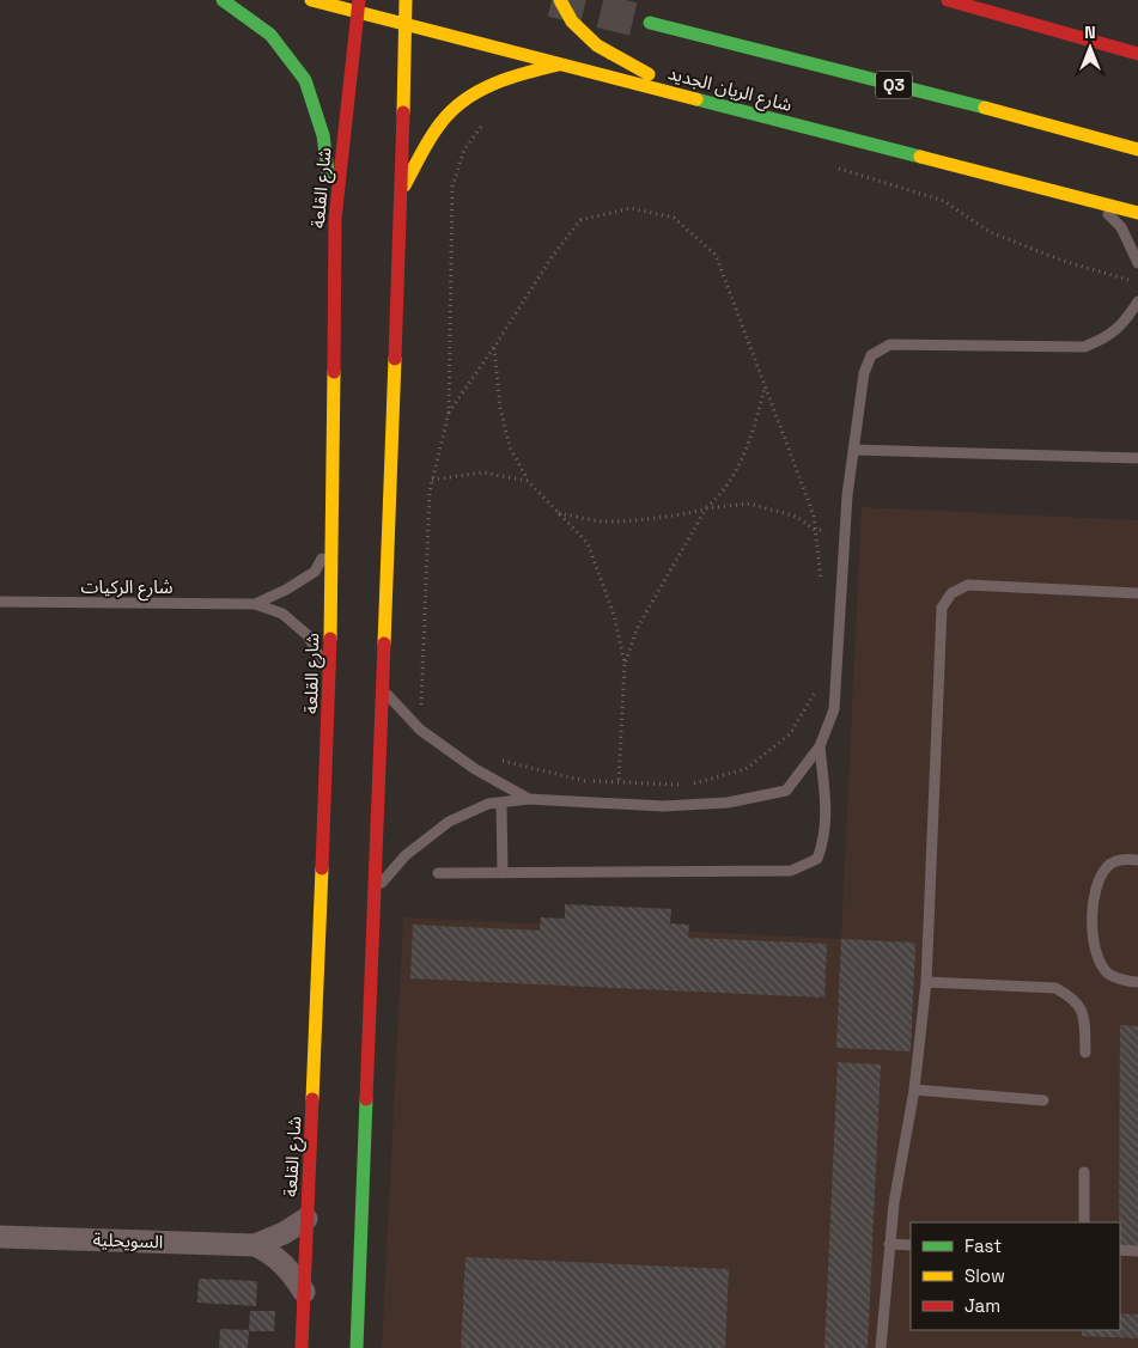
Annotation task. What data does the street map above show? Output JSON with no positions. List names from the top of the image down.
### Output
{
  "streets": {
    "main road": ["Q3", "شارع الريان الجديد", "شارع القلعة"],
    "street": ["السويحلية"],
    "lane": ["شارع الركيات"]
  },
  "crossings": [
    ["شارع الريان الجديد", "شارع القلعة"],
    ["شارع القلعة", "شارع الركيات"],
    ["شارع القلعة", "السويحلية"]
  ],
  "legend": ["Fast", "Slow", "Jam"],
  "north": "top"
}
